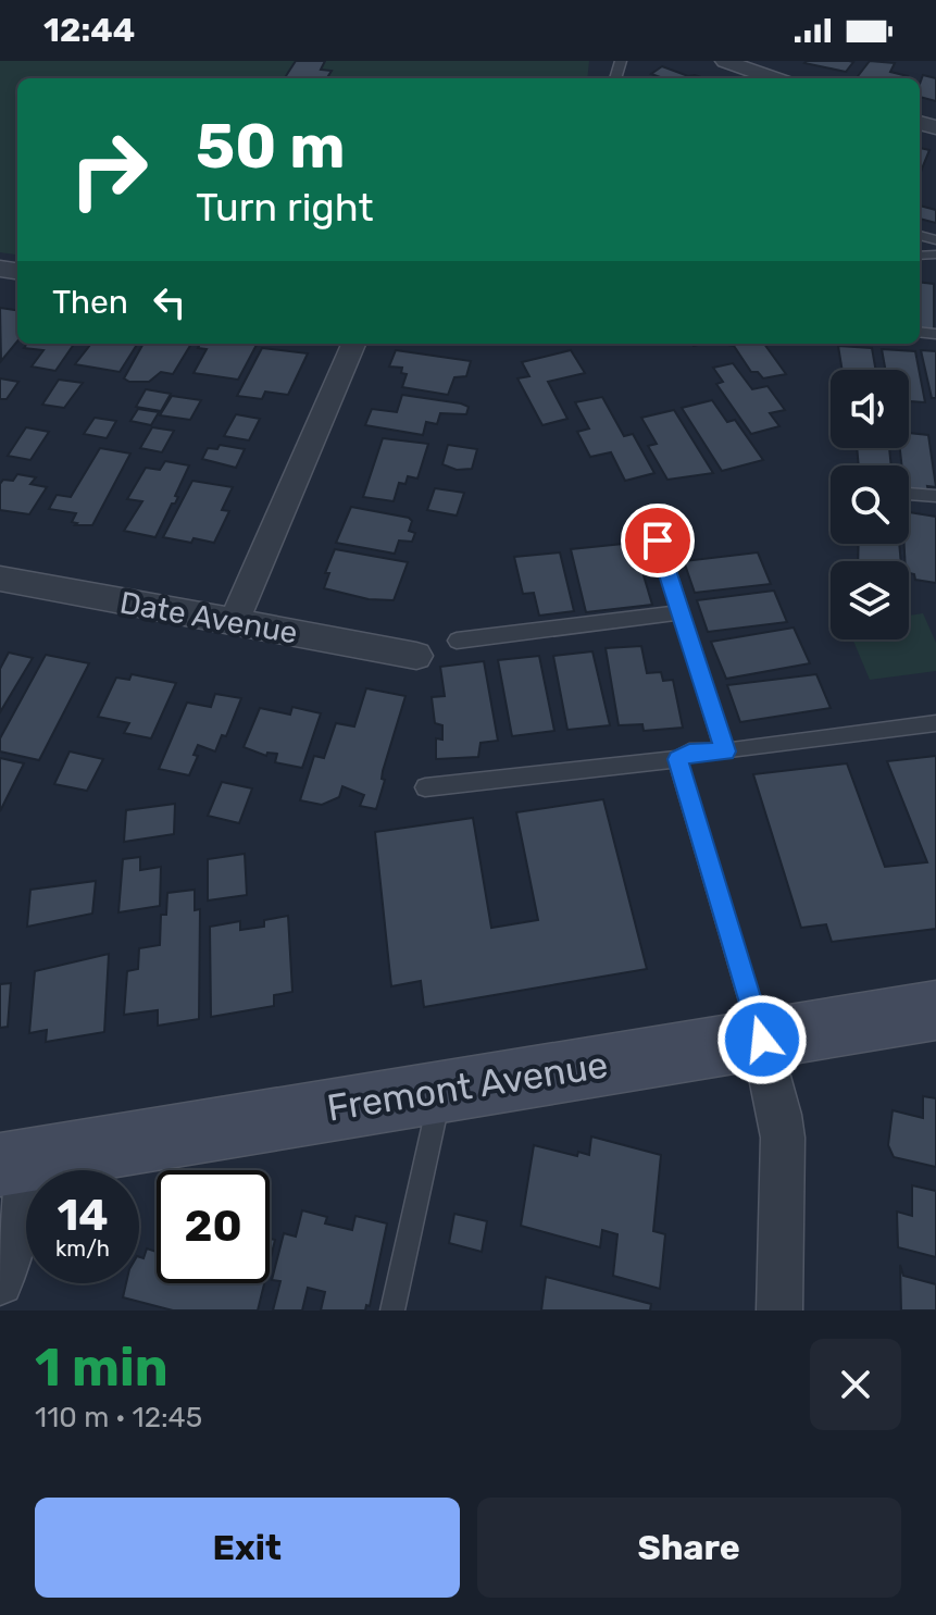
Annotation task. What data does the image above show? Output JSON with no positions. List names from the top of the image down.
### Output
{
  "streets": {
    "main road": ["Fremont Avenue"],
    "street": ["Date Avenue"]
  },
  "page": {
    "status": "12:44",
    "turn": ["50 m", "Turn right"],
    "then": "Then",
    "speed": "14 km/h",
    "limit": "20",
    "heading": ["1 min", "110 m · 12:45"],
    "buttons": ["Exit", "Share"]
  }
}
